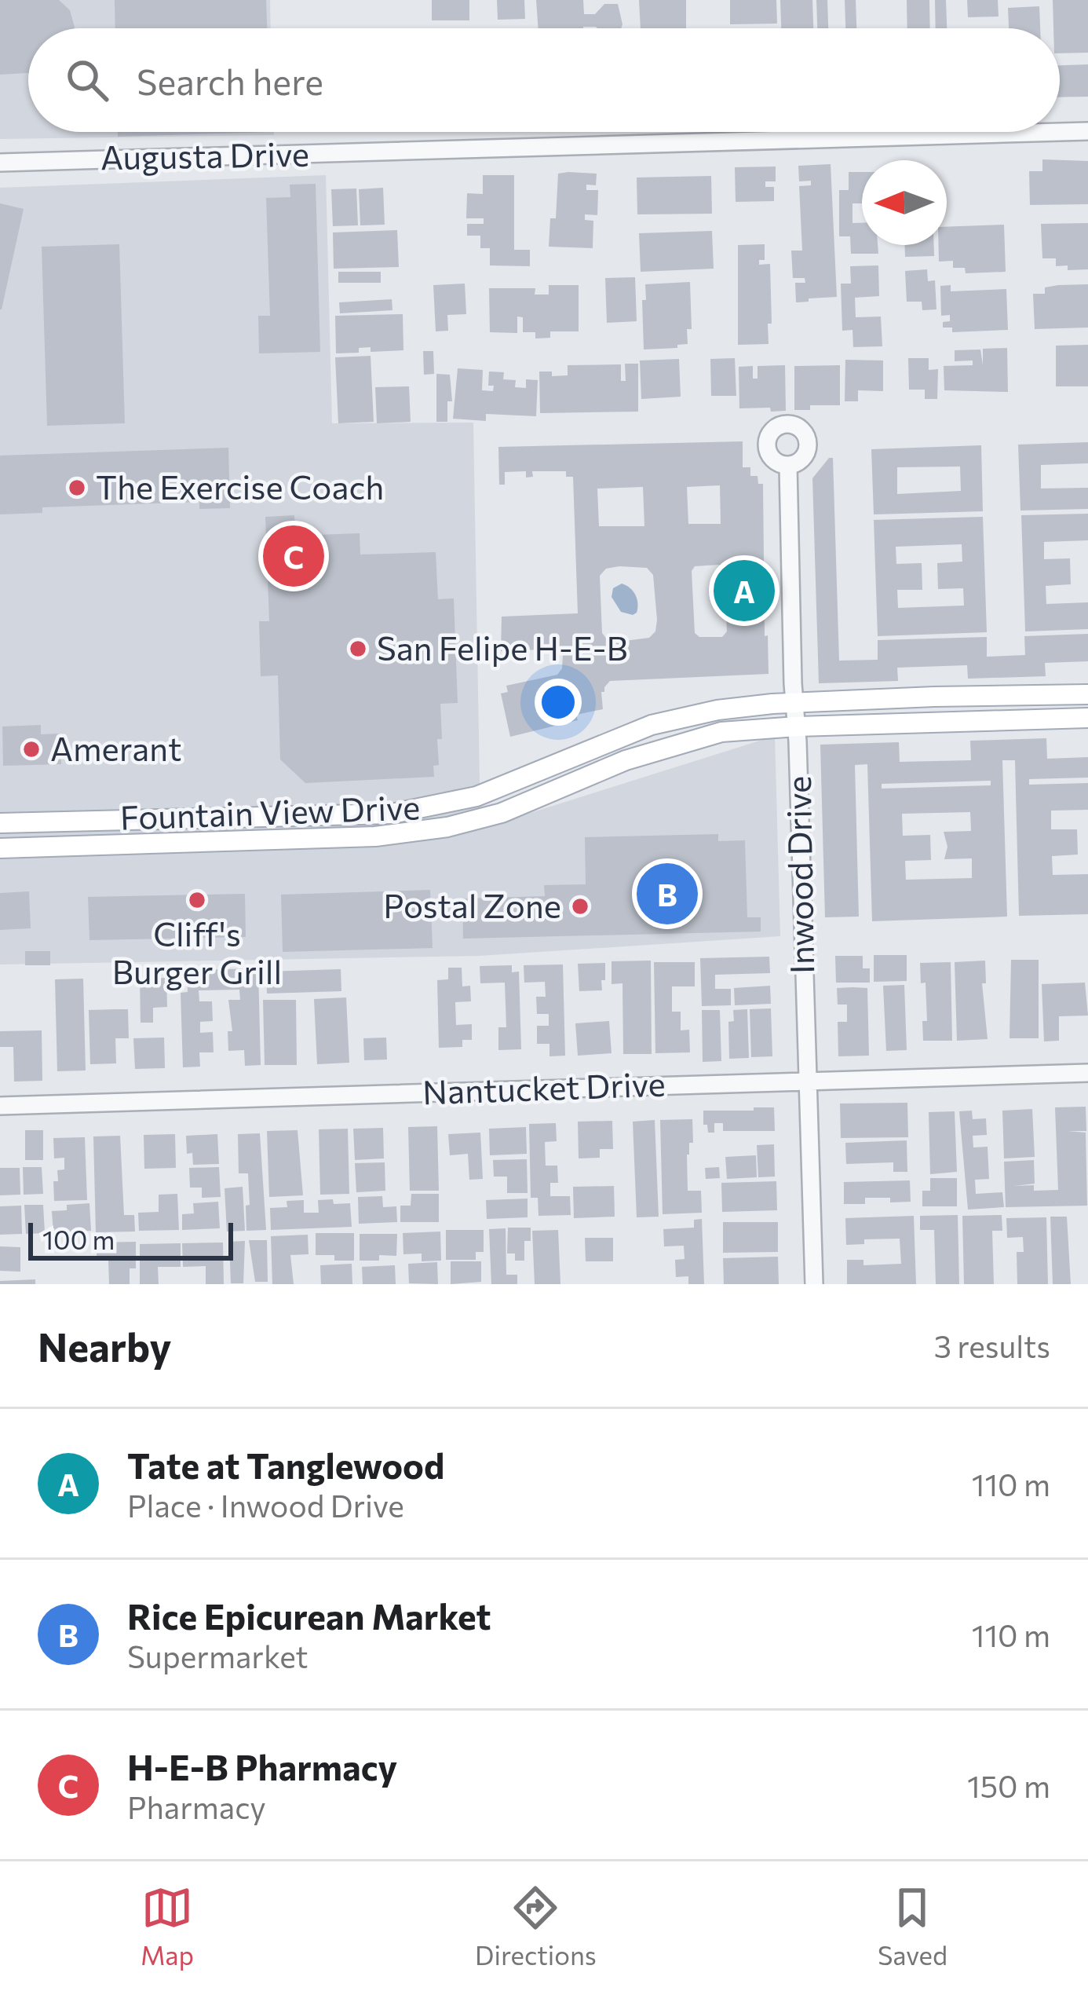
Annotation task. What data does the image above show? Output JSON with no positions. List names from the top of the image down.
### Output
{
  "streets": {
    "main road": ["Fountain View Drive"],
    "street": ["Augusta Drive", "Inwood Drive", "Nantucket Drive"]
  },
  "crossings": [
    ["Fountain View Drive", "Inwood Drive"],
    ["Inwood Drive", "Nantucket Drive"]
  ],
  "places": [
    "The Exercise Coach",
    "San Felipe H-E-B",
    "Amerant",
    "Cliff's Burger Grill",
    "Postal Zone"
  ],
  "scale_bar": "100 m",
  "north": "left",
  "page": {
    "search": "Search here",
    "pins": ["C", "A", "B"],
    "scale": "100 m",
    "heading": ["Nearby", "3 results"],
    "list": [
      {
        "mark": "A",
        "name": "Tate at Tanglewood",
        "note": "Place · Inwood Drive",
        "value": "110 m"
      },
      {
        "mark": "B",
        "name": "Rice Epicurean Market",
        "note": "Supermarket",
        "value": "110 m"
      },
      {
        "mark": "C",
        "name": "H-E-B Pharmacy",
        "note": "Pharmacy",
        "value": "150 m"
      }
    ],
    "nav": ["Map", "Directions", "Saved"]
  }
}
